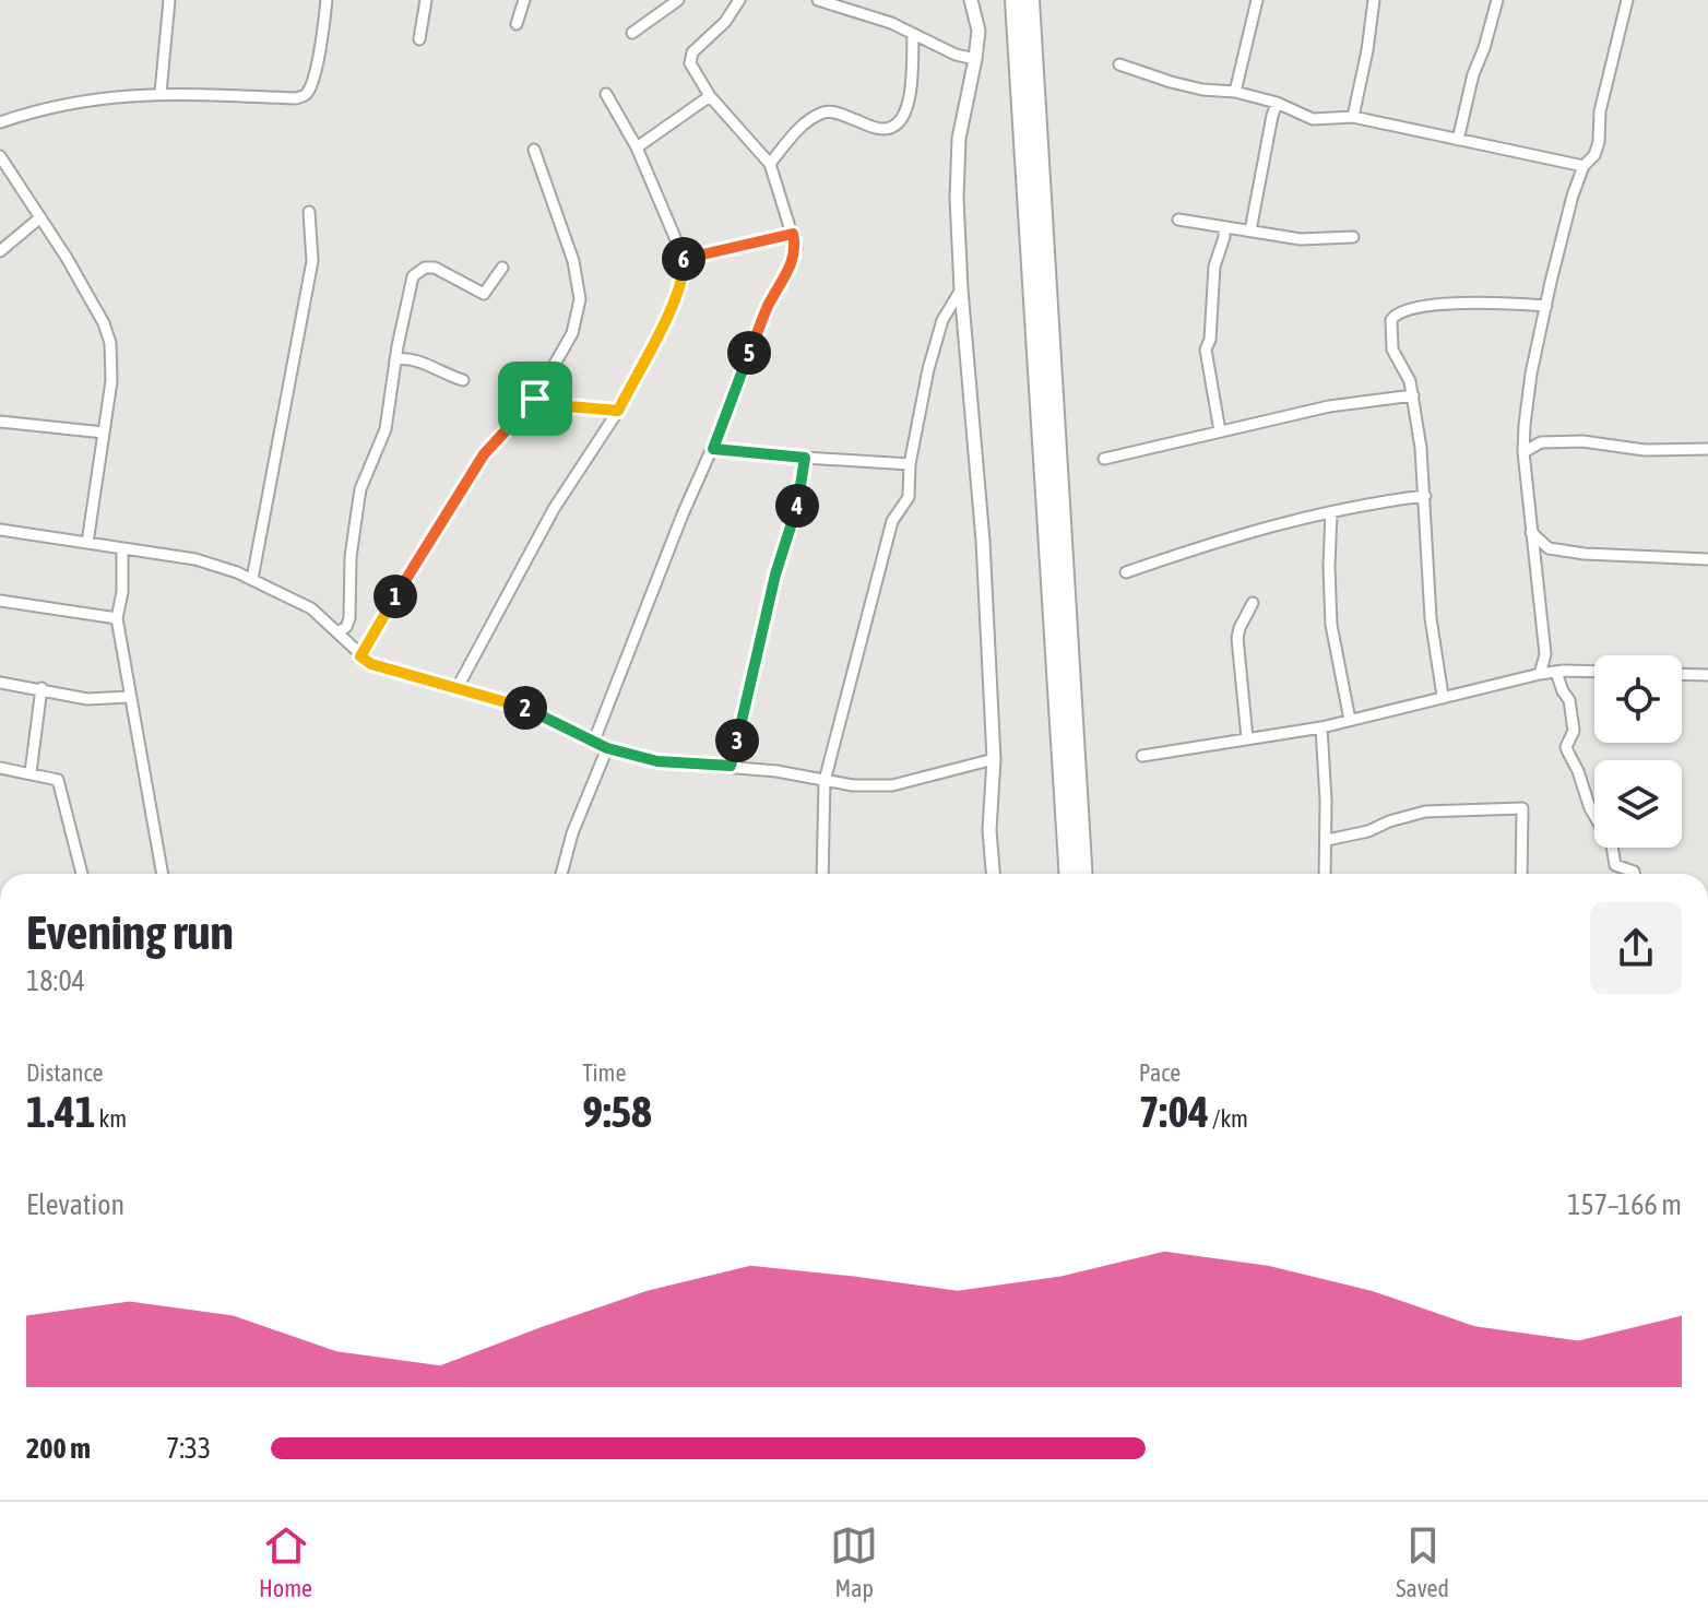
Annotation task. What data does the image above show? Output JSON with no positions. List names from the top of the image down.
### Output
{
  "page": {
    "pins": [
      "6",
      "5",
      "4",
      "1",
      "2",
      "3"
    ],
    "heading": ["Evening run", "18:04"],
    "stats": [
      ["Distance", "1.41 km"],
      ["Time", "9:58"],
      ["Pace", "7:04 /km"]
    ],
    "chart": ["Elevation", "157–166 m"],
    "list": [
      {
        "name": "200 m",
        "note": "7:33"
      }
    ],
    "tabs": ["Home", "Map", "Saved"]
  }
}
